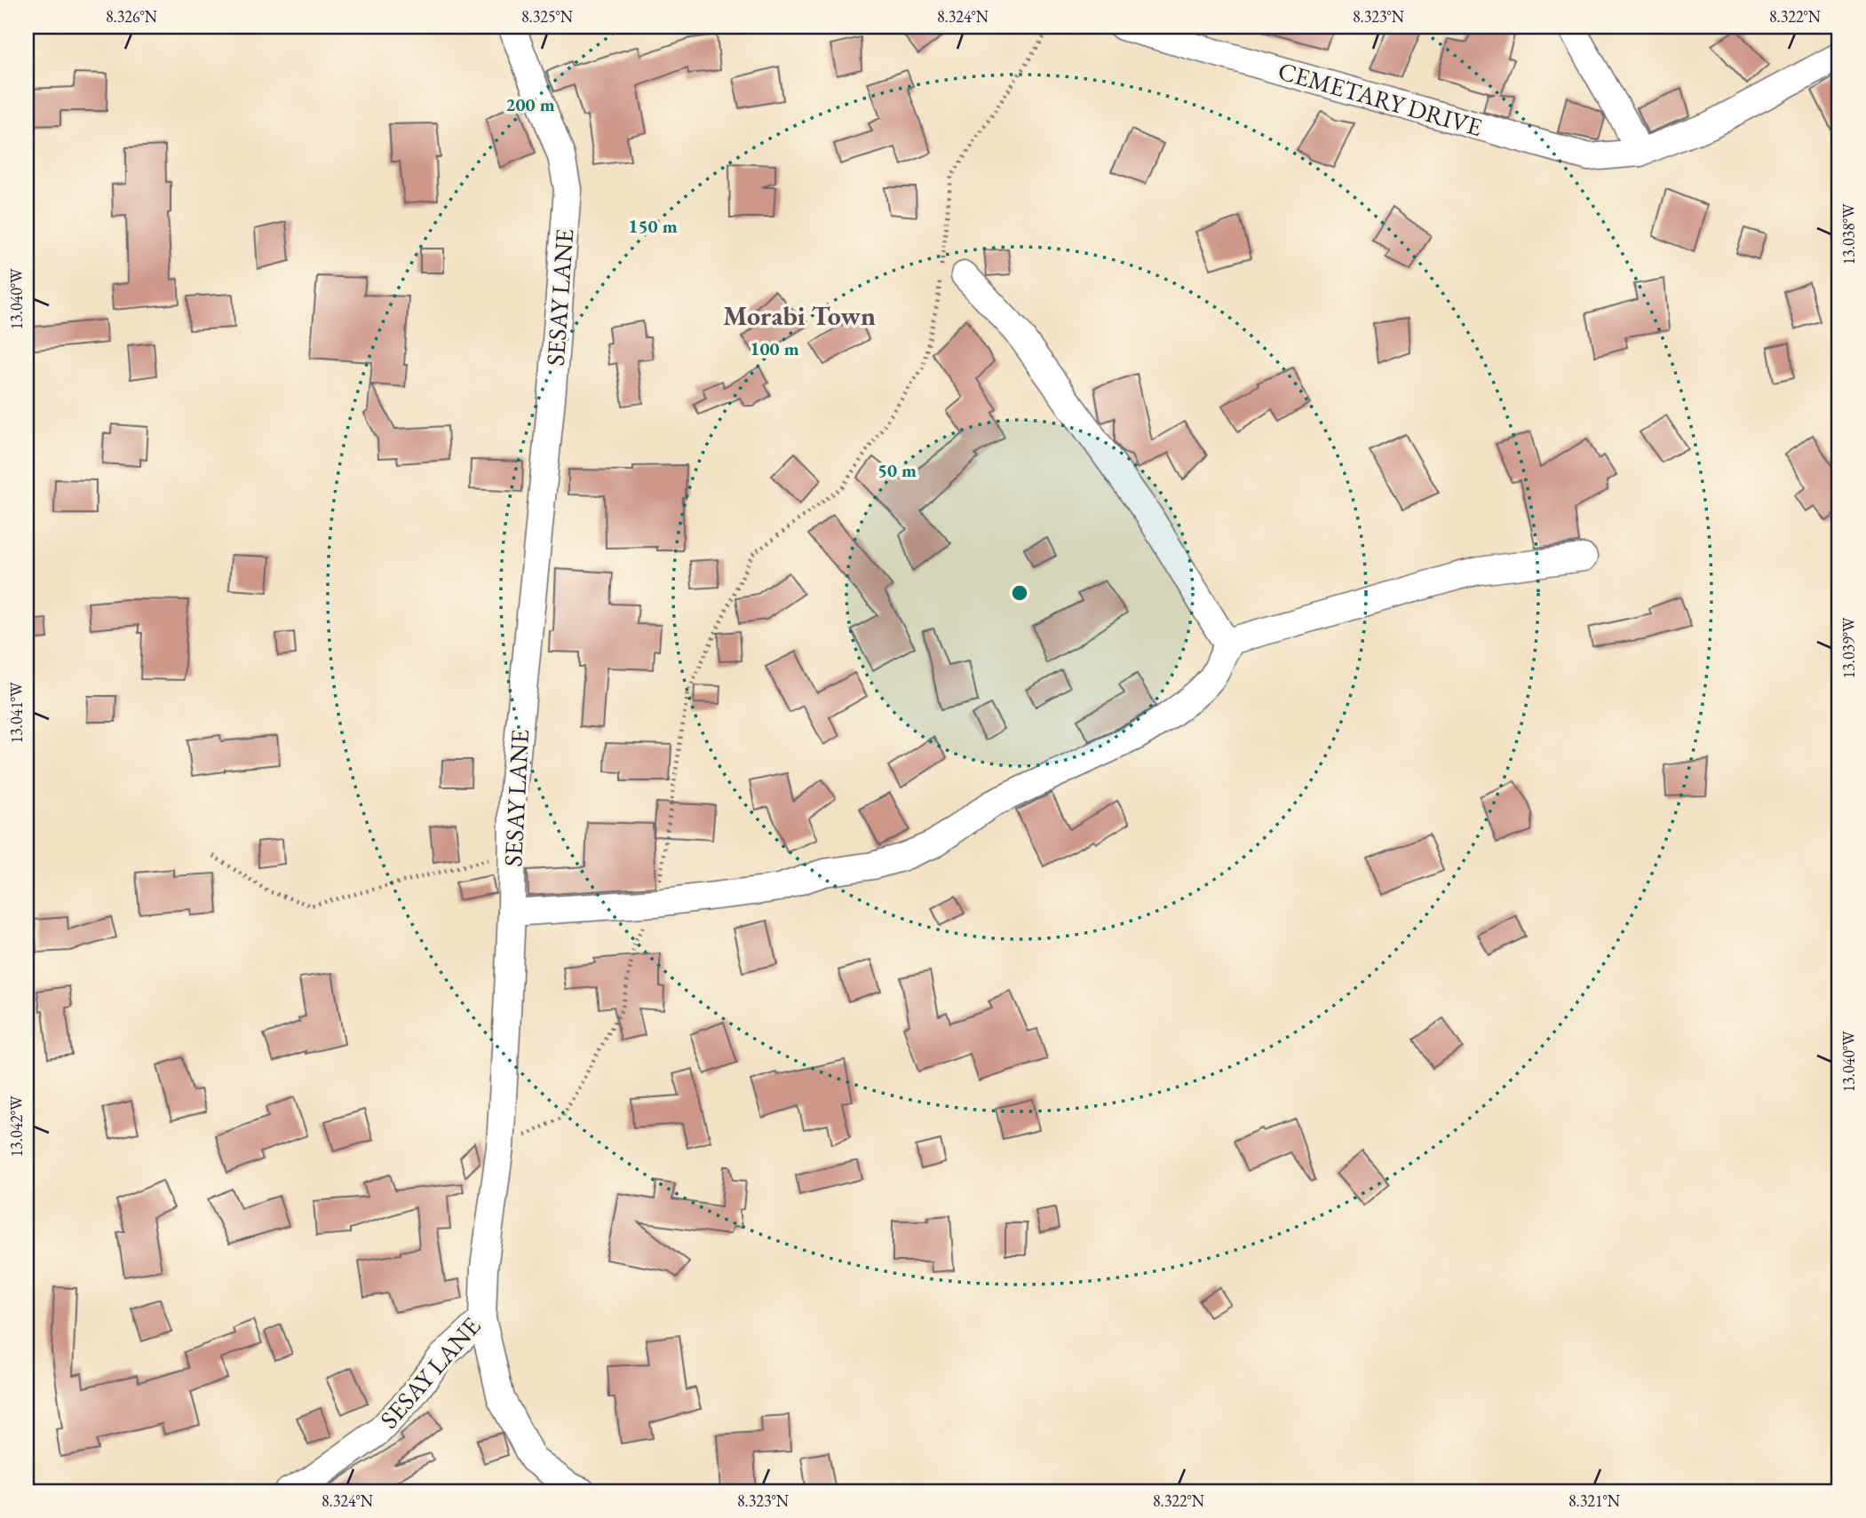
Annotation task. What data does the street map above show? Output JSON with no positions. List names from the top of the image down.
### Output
{
  "streets": {
    "street": ["CEMETARY DRIVE", "SESAY LANE"]
  },
  "districts": ["Morabi Town"],
  "coordinates": [
    "8.326°N",
    "8.325°N",
    "8.324°N",
    "8.323°N",
    "8.322°N",
    "13.038°W",
    "13.040°W",
    "13.039°W",
    "13.041°W",
    "13.042°W",
    "8.321°N"
  ],
  "rings": [
    "200 m",
    "150 m",
    "100 m",
    "50 m"
  ]
}
